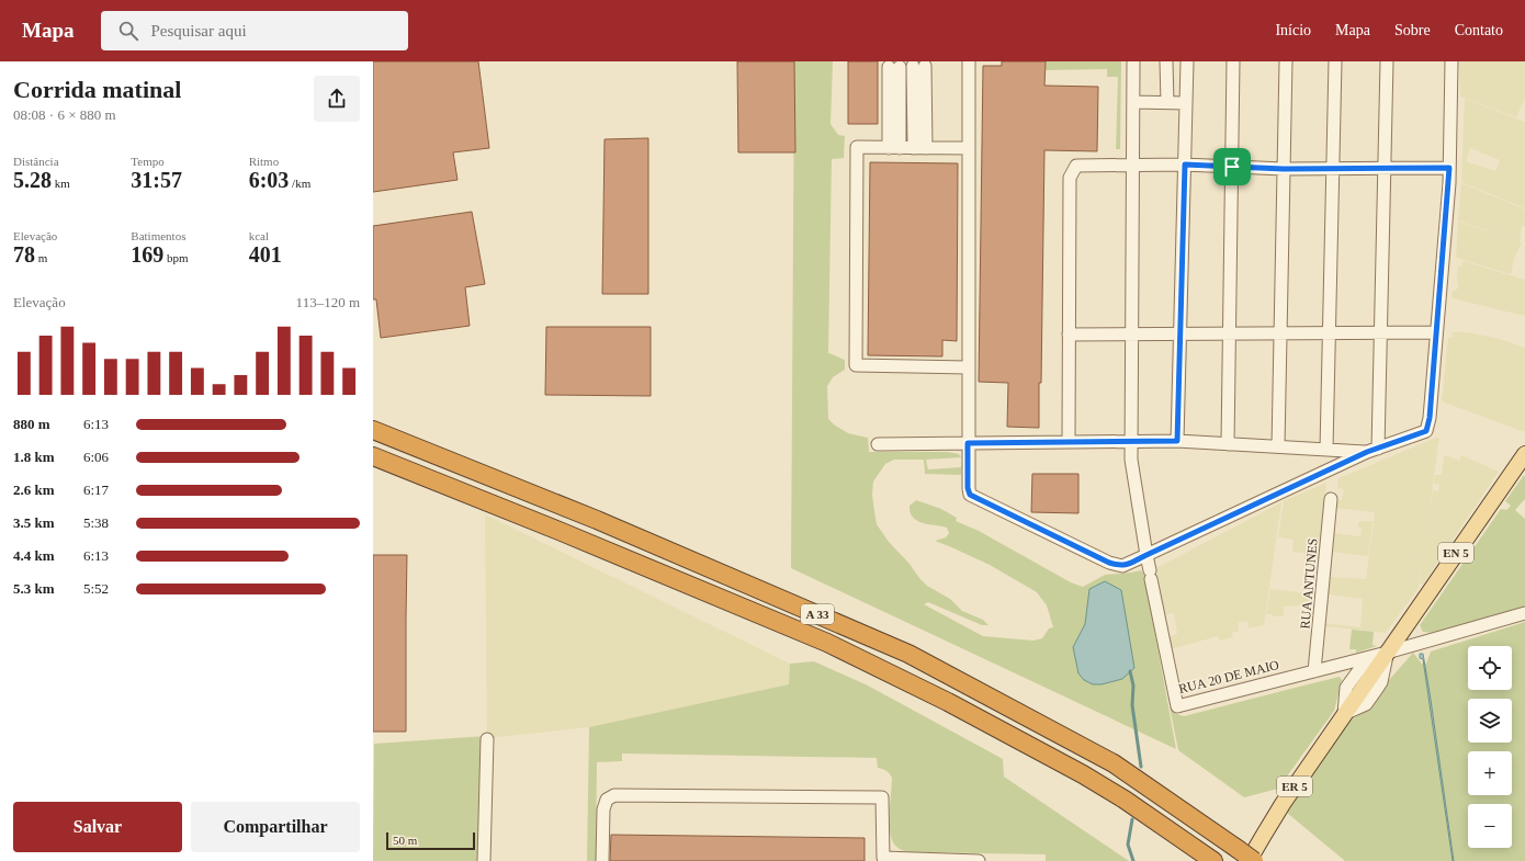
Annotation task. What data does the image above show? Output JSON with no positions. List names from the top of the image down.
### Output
{
  "streets": {
    "highway": ["A 33"],
    "main road": ["EN 5", "ER 5"],
    "street": ["RUA ANTUNES", "RUA 20 DE MAIO"]
  },
  "crossings": [
    ["EN 5", "RUA 20 DE MAIO"],
    ["EN 5", "ER 5"],
    ["RUA ANTUNES", "RUA 20 DE MAIO"],
    ["A 33", "ER 5"],
    ["RUA 20 DE MAIO", "ER 5"]
  ],
  "scale_bar": "50 m",
  "page": {
    "header": "Mapa",
    "search": "Pesquisar aqui",
    "nav": [
      "Início",
      "Mapa",
      "Sobre",
      "Contato"
    ],
    "heading": ["Corrida matinal", "08:08 · 6 × 880 m"],
    "stats": [
      ["Distância", "5.28 km"],
      ["Tempo", "31:57"],
      ["Ritmo", "6:03 /km"],
      ["Elevação", "78 m"],
      ["Batimentos", "169 bpm"],
      ["kcal", "401"]
    ],
    "chart": ["Elevação", "113–120 m"],
    "list": [
      {
        "name": "880 m",
        "note": "6:13"
      },
      {
        "name": "1.8 km",
        "note": "6:06"
      },
      {
        "name": "2.6 km",
        "note": "6:17"
      },
      {
        "name": "3.5 km",
        "note": "5:38"
      },
      {
        "name": "4.4 km",
        "note": "6:13"
      },
      {
        "name": "5.3 km",
        "note": "5:52"
      }
    ],
    "map_buttons": ["+", "−"],
    "buttons": ["Salvar", "Compartilhar"],
    "scale": "50 m"
  }
}
